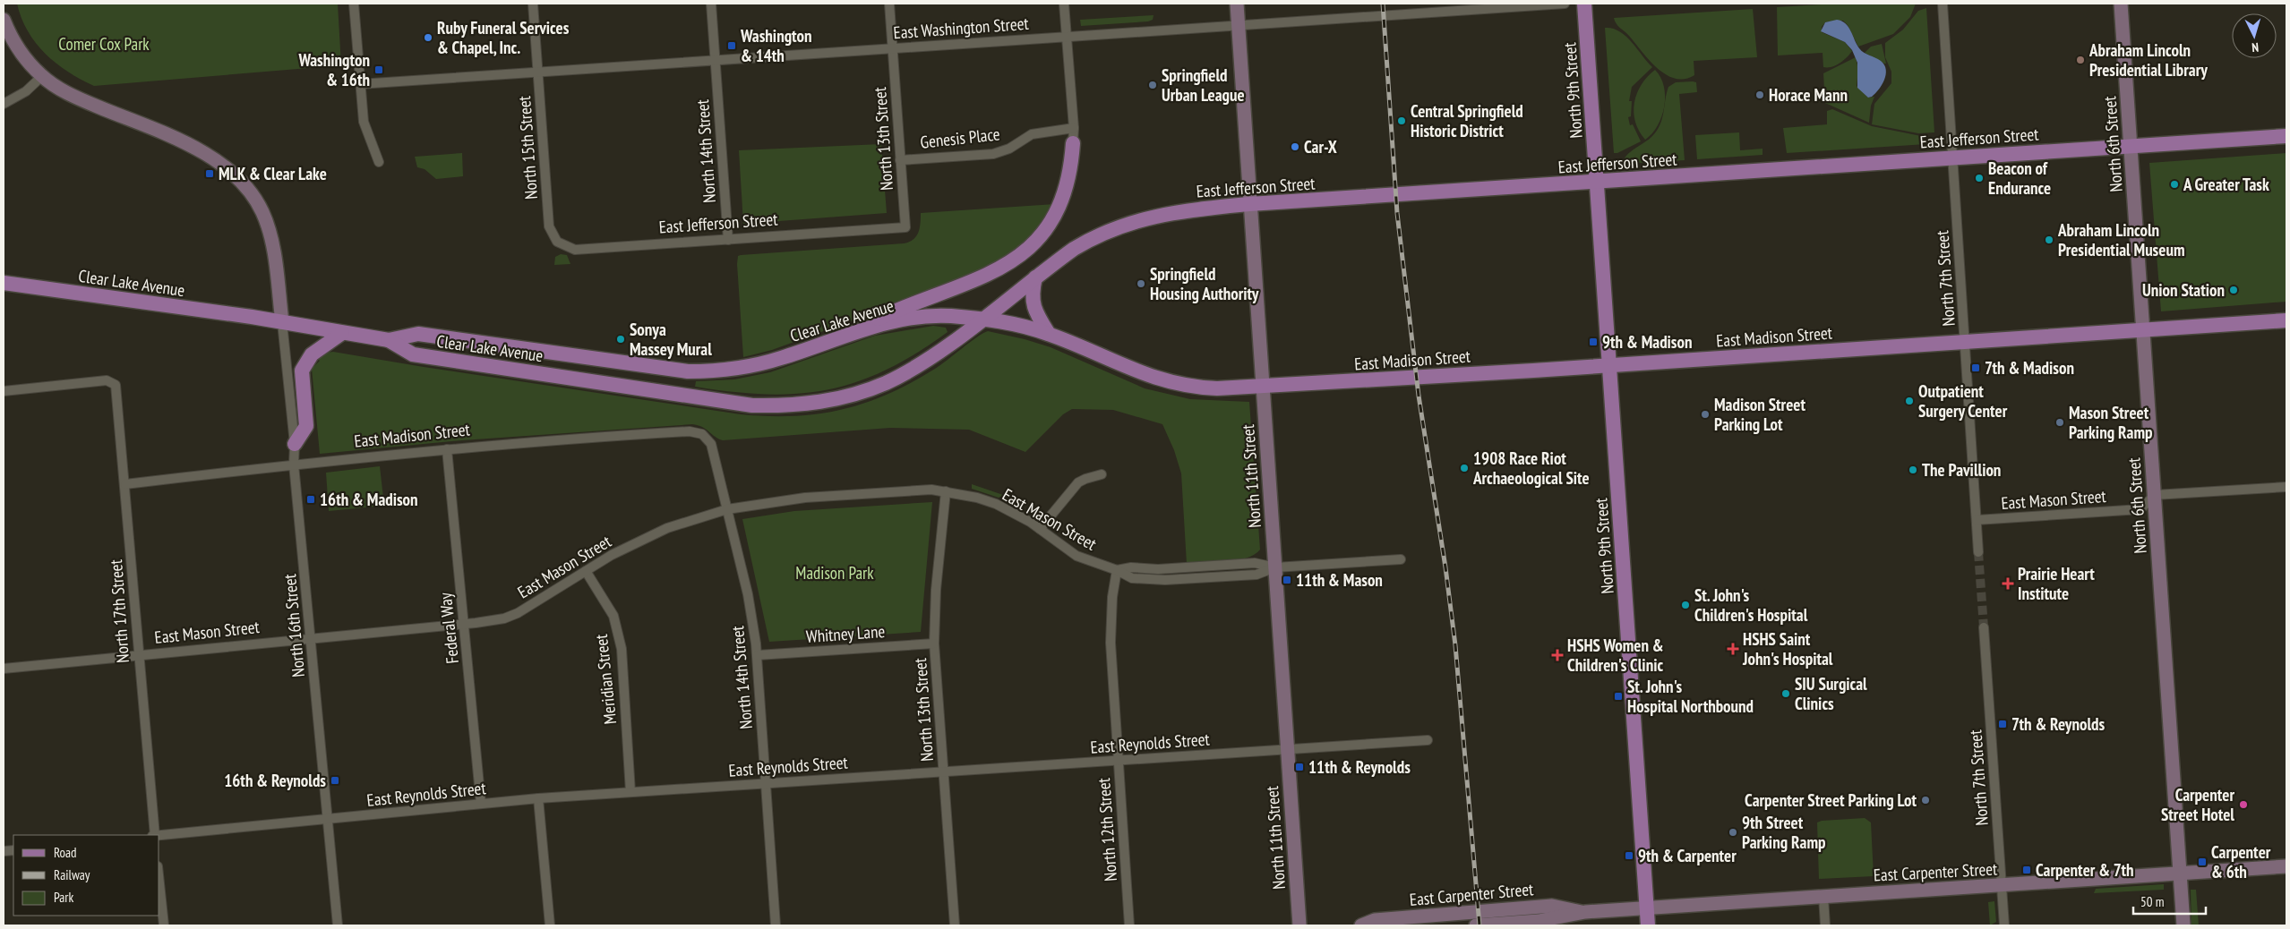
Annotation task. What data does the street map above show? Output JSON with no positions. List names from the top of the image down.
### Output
{
  "streets": {
    "main road": [
      "North 9th Street",
      "East Jefferson Street",
      "Clear Lake Avenue",
      "East Madison Street"
    ],
    "street": [
      "East Washington Street",
      "Genesis Place",
      "North 13th Street",
      "North 6th Street",
      "North 15th Street",
      "North 14th Street",
      "North 7th Street",
      "North 11th Street",
      "East Mason Street",
      "North 17th Street",
      "North 16th Street",
      "Federal Way",
      "Whitney Lane",
      "Meridian Street",
      "East Reynolds Street",
      "North 12th Street",
      "East Carpenter Street"
    ]
  },
  "crossings": [
    ["East Washington Street", "North 13th Street"],
    ["East Washington Street", "North 15th Street"],
    ["East Washington Street", "North 14th Street"],
    ["East Washington Street", "North 11th Street"],
    ["North 9th Street", "East Jefferson Street"],
    ["North 9th Street", "East Madison Street"],
    ["North 9th Street", "East Carpenter Street"],
    ["Genesis Place", "North 13th Street"],
    ["East Jefferson Street", "North 13th Street"],
    ["East Jefferson Street", "North 6th Street"],
    ["East Jefferson Street", "North 15th Street"],
    ["East Jefferson Street", "North 14th Street"],
    ["East Jefferson Street", "North 7th Street"],
    ["East Jefferson Street", "Clear Lake Avenue"],
    ["East Jefferson Street", "East Madison Street"],
    ["East Jefferson Street", "North 11th Street"],
    ["North 13th Street", "East Mason Street"],
    ["North 13th Street", "Whitney Lane"],
    ["North 13th Street", "East Reynolds Street"],
    ["North 6th Street", "East Madison Street"],
    ["North 6th Street", "East Mason Street"],
    ["North 6th Street", "East Carpenter Street"],
    ["North 14th Street", "East Madison Street"],
    ["North 14th Street", "East Mason Street"],
    ["North 14th Street", "Whitney Lane"],
    ["North 14th Street", "East Reynolds Street"],
    ["North 7th Street", "East Madison Street"],
    ["North 7th Street", "East Mason Street"],
    ["North 7th Street", "East Carpenter Street"],
    ["Clear Lake Avenue", "East Madison Street"],
    ["Clear Lake Avenue", "North 16th Street"],
    ["East Madison Street", "North 11th Street"],
    ["East Madison Street", "North 17th Street"],
    ["East Madison Street", "North 16th Street"],
    ["East Madison Street", "Federal Way"],
    ["North 11th Street", "East Mason Street"],
    ["North 11th Street", "East Reynolds Street"],
    ["East Mason Street", "North 17th Street"],
    ["East Mason Street", "North 16th Street"],
    ["East Mason Street", "Federal Way"],
    ["East Mason Street", "Meridian Street"],
    ["East Mason Street", "North 12th Street"],
    ["North 16th Street", "East Reynolds Street"],
    ["Federal Way", "East Reynolds Street"],
    ["Meridian Street", "East Reynolds Street"],
    ["East Reynolds Street", "North 12th Street"]
  ],
  "parks": ["Comer Cox Park", "Madison Park"],
  "places": {
    "other": [
      "Ruby Funeral Services & Chapel, Inc.",
      "Abraham Lincoln Presidential Library",
      "Springfield Urban League",
      "Horace Mann",
      "Central Springfield Historic District",
      "Car-X",
      "Beacon of Endurance",
      "A Greater Task",
      "Abraham Lincoln Presidential Museum",
      "Springfield Housing Authority",
      "Union Station",
      "Sonya Massey Mural",
      "Outpatient Surgery Center",
      "Madison Street Parking Lot",
      "Mason Street Parking Ramp",
      "1908 Race Riot Archaeological Site",
      "The Pavillion",
      "St. John's Children's Hospital",
      "SIU Surgical Clinics",
      "Carpenter Street Parking Lot",
      "Carpenter Street Hotel",
      "9th Street Parking Ramp"
    ],
    "transit": [
      "Washington & 14th",
      "Washington & 16th",
      "MLK & Clear Lake",
      "9th & Madison",
      "7th & Madison",
      "16th & Madison",
      "11th & Mason",
      "St. John's Hospital Northbound",
      "7th & Reynolds",
      "11th & Reynolds",
      "16th & Reynolds",
      "9th & Carpenter",
      "Carpenter & 6th",
      "Carpenter & 7th"
    ],
    "health": ["Prairie Heart Institute", "HSHS Saint John's Hospital", "HSHS Women & Children's Clinic"]
  },
  "legend": ["Road", "Railway", "Park"],
  "scale_bar": "50 m",
  "north": "bottom"
}
